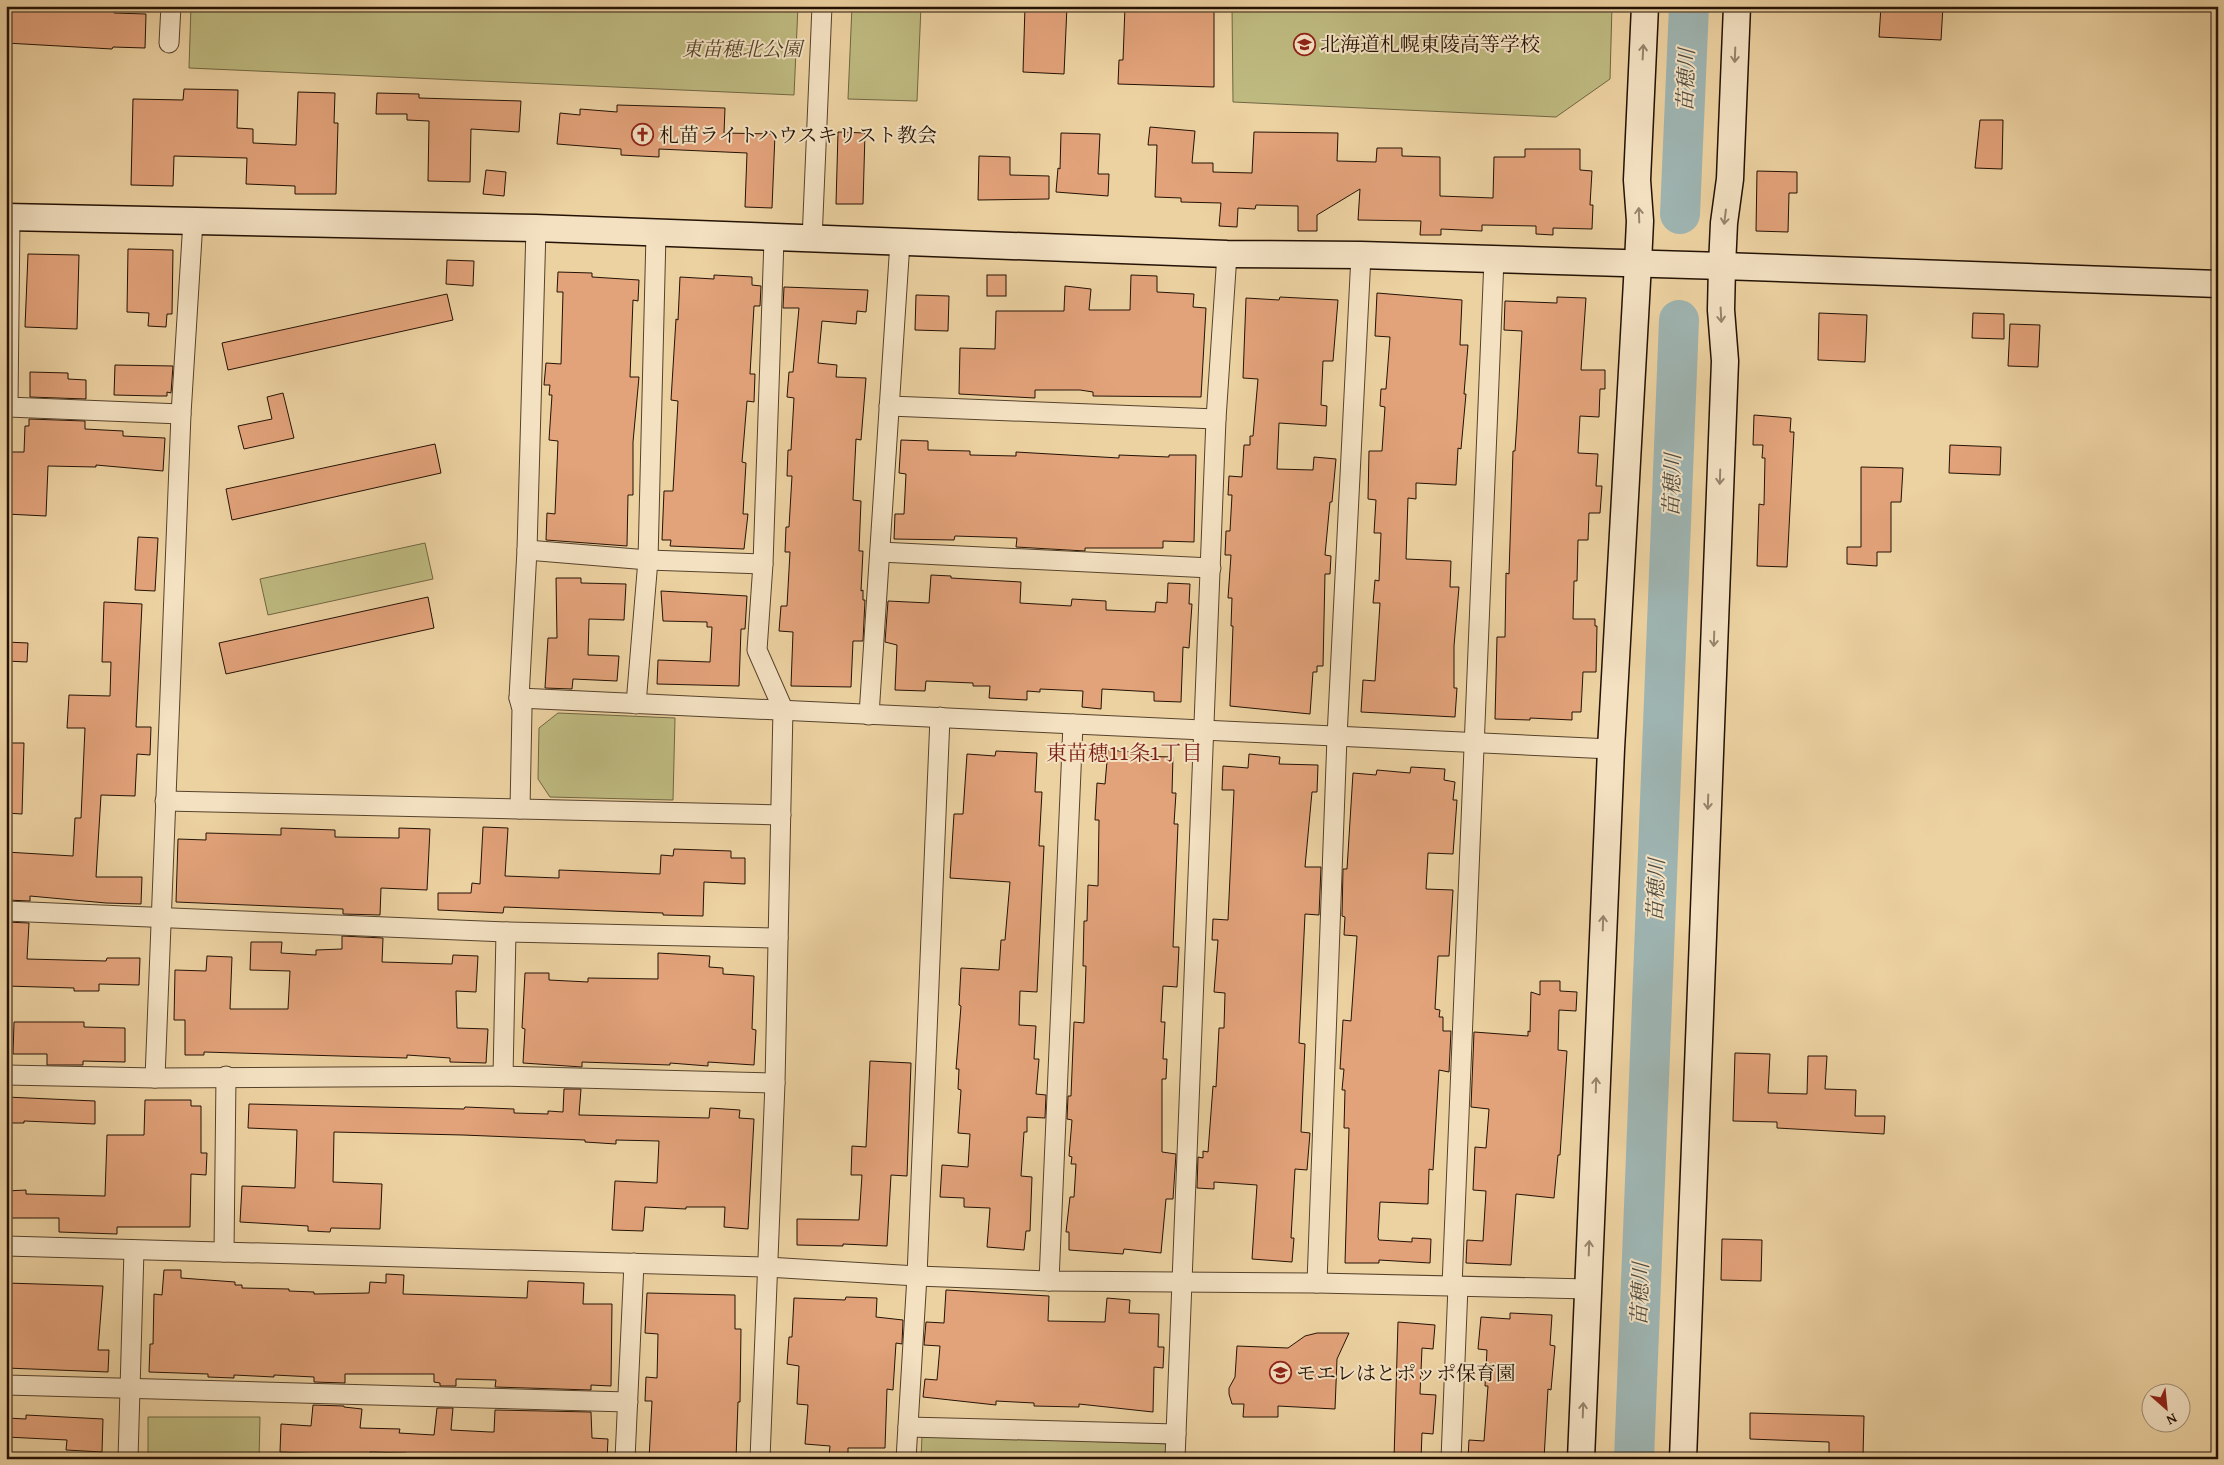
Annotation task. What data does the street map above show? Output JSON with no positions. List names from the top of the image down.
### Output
{
  "districts": ["東苗穂11条1丁目"],
  "water": ["苗穂川"],
  "parks": ["東苗穂北公園"],
  "places": {
    "school or university": ["北海道札幌東陵高等学校", "モエレはとポッポ保育園"],
    "church": ["札苗ライトハウスキリスト教会"]
  },
  "north": "bottom right"
}
